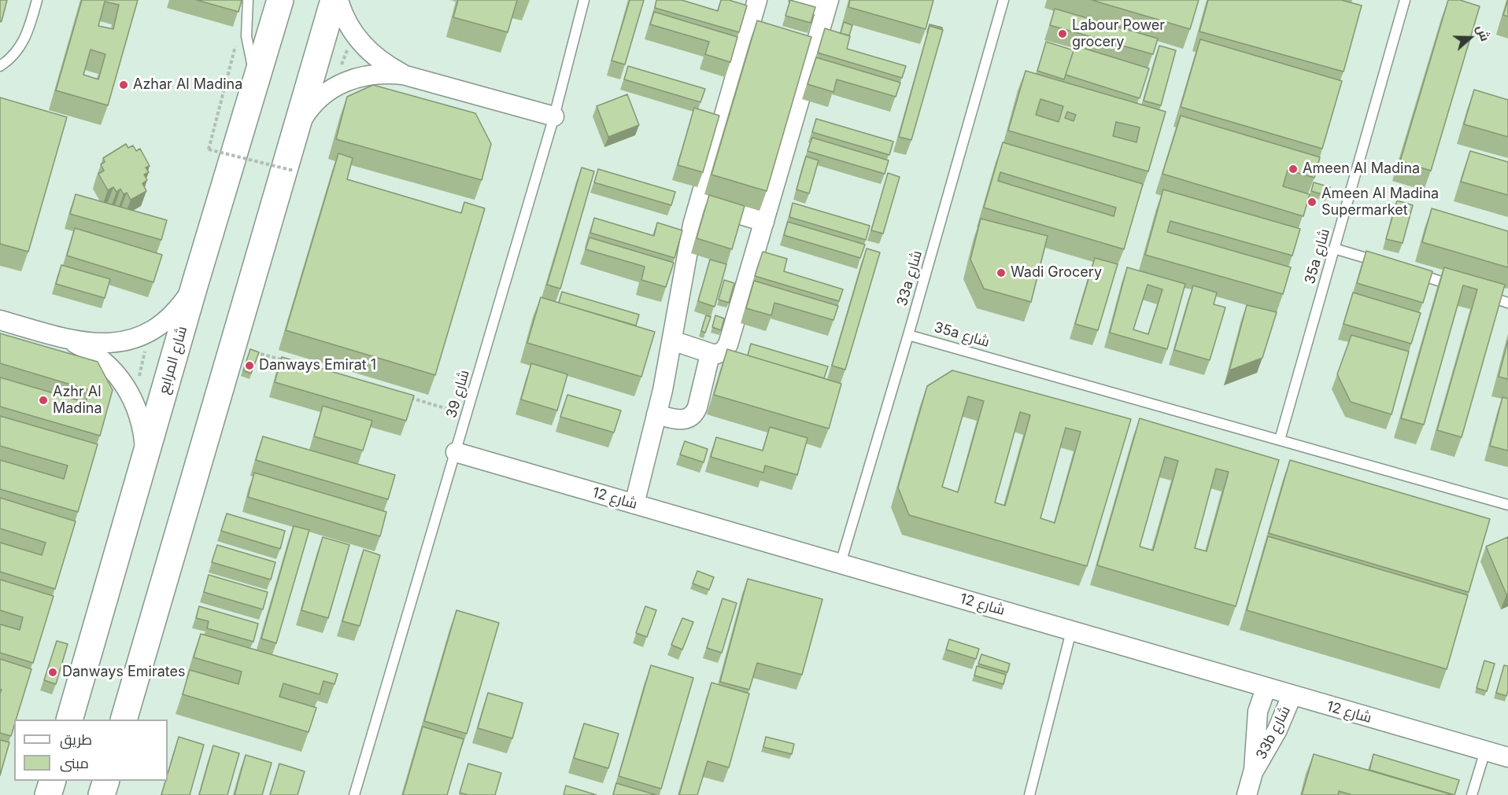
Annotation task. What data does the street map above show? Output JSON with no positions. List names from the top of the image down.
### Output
{
  "streets": {
    "main road": ["شارع المرابع"],
    "street": ["شارع 12", "33b شارع"],
    "lane": ["35a شارع", "33a شارع", "شارع 39"]
  },
  "crossings": [
    ["35a شارع", "33a شارع"],
    ["33a شارع", "شارع 12"],
    ["شارع 39", "شارع 12"],
    ["شارع 12", "33b شارع"]
  ],
  "places": [
    "Labour Power grocery",
    "Azhar Al Madina",
    "Ameen Al Madina",
    "Ameen Al Madina Supermarket",
    "Wadi Grocery",
    "Danways Emirat 1",
    "Azhr Al Madina",
    "Danways Emirates"
  ],
  "legend": ["طريق", "مبنى"],
  "north": "right"
}
